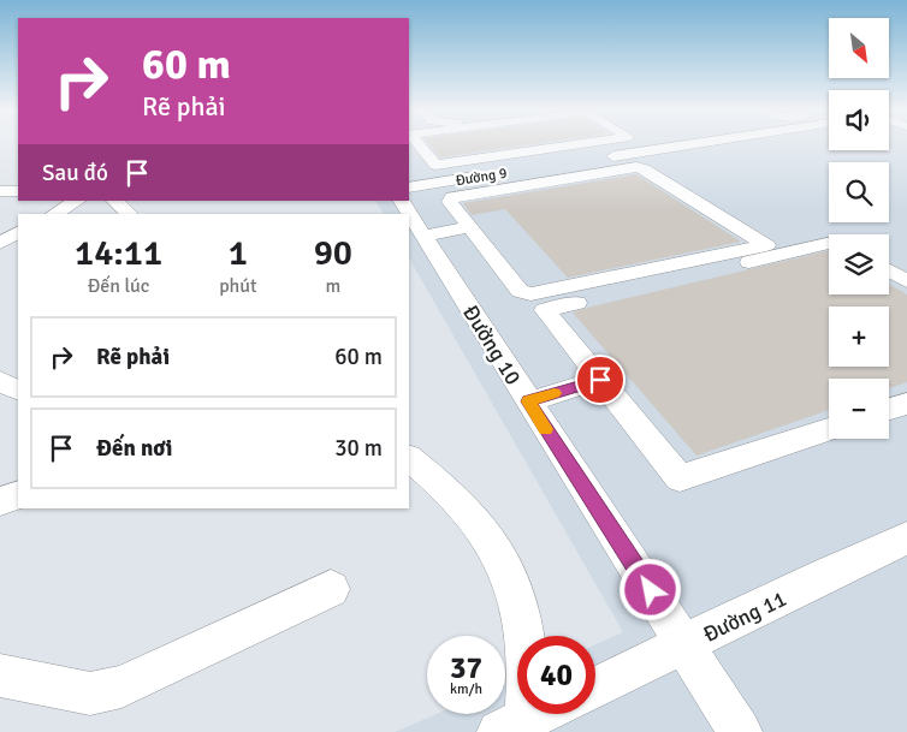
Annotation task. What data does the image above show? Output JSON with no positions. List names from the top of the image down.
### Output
{
  "streets": {
    "street": ["Đường 9", "Đường 10", "Đường 11"]
  },
  "crossings": [
    ["Đường 10", "Đường 11"]
  ],
  "north": "bottom right",
  "page": {
    "map_buttons": ["+", "−"],
    "turn": ["60 m", "Rẽ phải"],
    "then": "Sau đó",
    "eta": [
      "14:11",
      "Đến lúc",
      "1",
      "phút",
      "90",
      "m"
    ],
    "list": [
      {
        "name": "Rẽ phải",
        "value": "60 m"
      },
      {
        "name": "Đến nơi",
        "value": "30 m"
      }
    ],
    "speed": "37 km/h",
    "limit": "40"
  }
}
